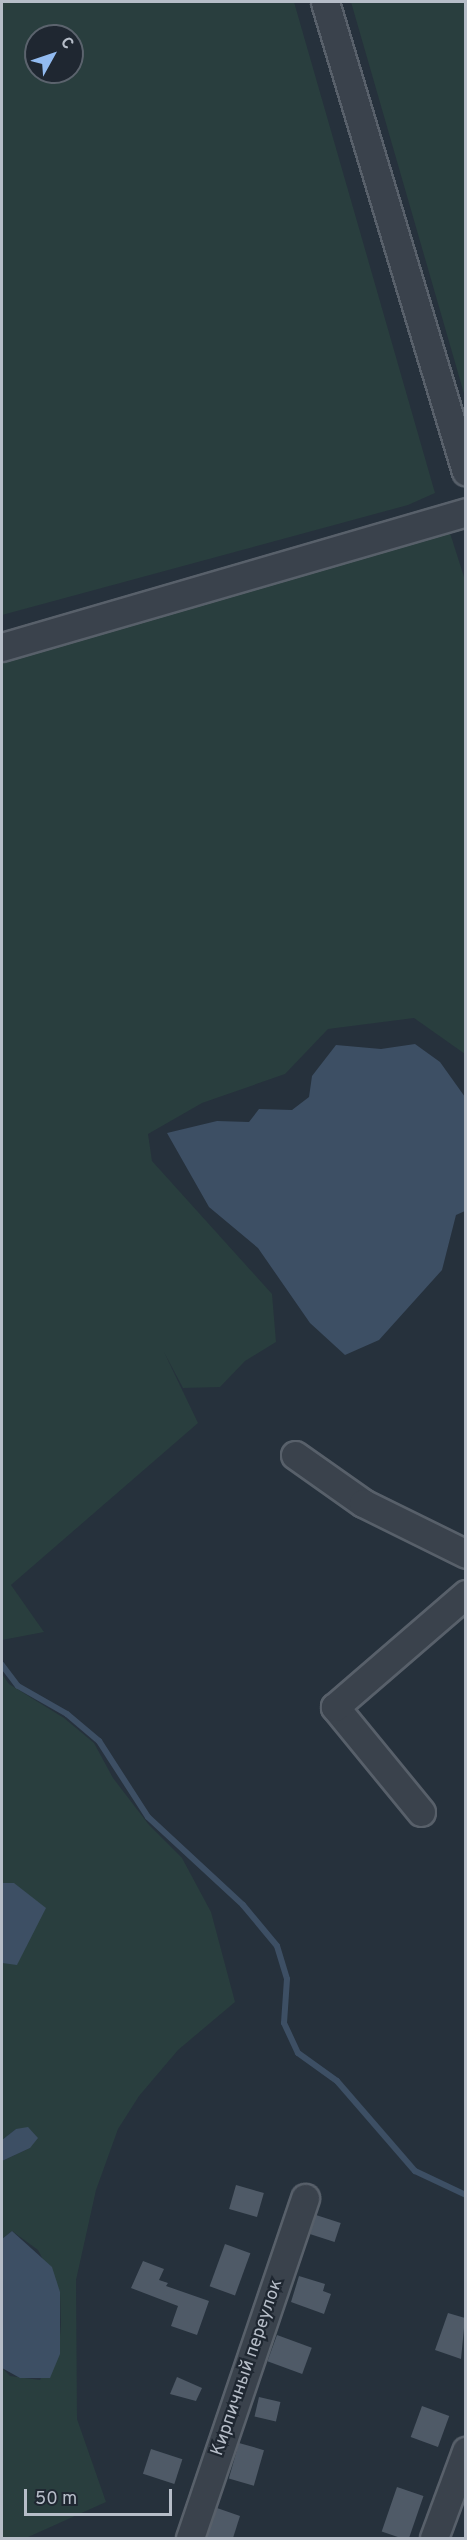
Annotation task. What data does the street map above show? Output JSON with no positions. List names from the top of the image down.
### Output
{
  "streets": {
    "street": ["Кирпичный переулок"]
  },
  "scale_bar": "50 m",
  "north": "top right"
}
